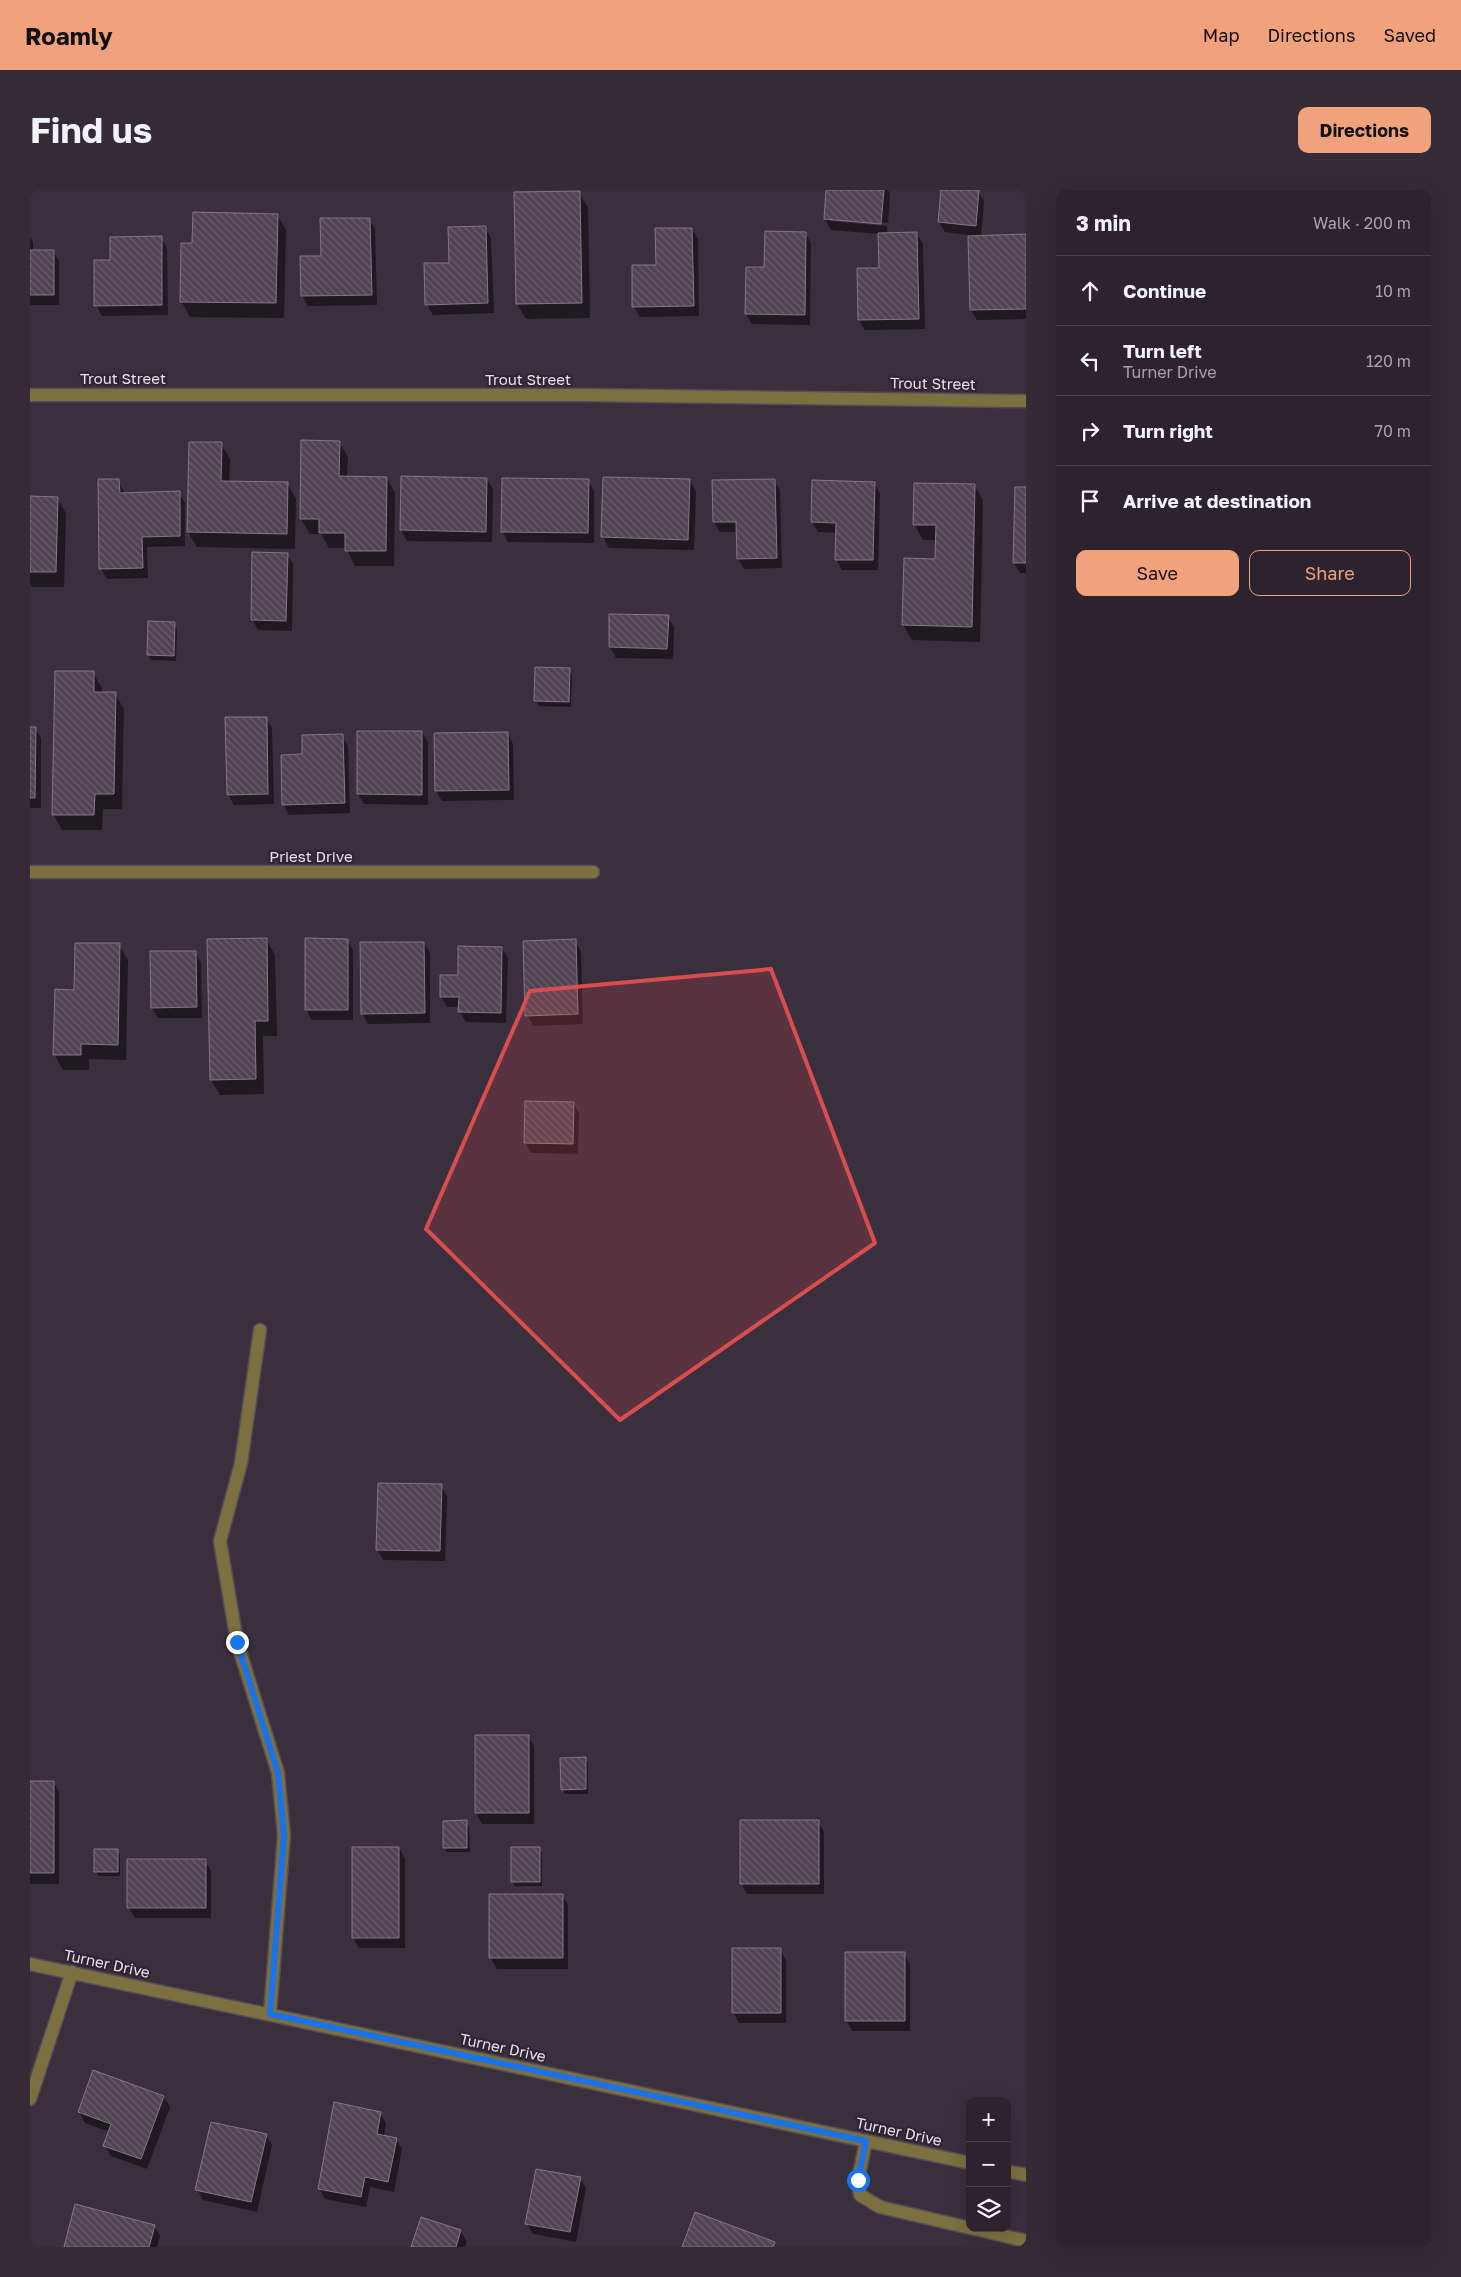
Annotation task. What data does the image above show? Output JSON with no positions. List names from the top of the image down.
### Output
{
  "streets": {
    "street": ["Trout Street", "Priest Drive", "Turner Drive"]
  },
  "page": {
    "header": "Roamly",
    "nav": ["Map", "Directions", "Saved"],
    "buttons": [
      "Directions",
      ["Save", "Share"]
    ],
    "title": "Find us",
    "heading": ["3 min", "Walk · 200 m"],
    "list": [
      ["Continue", "10 m"],
      ["Turn left", "Turner Drive", "120 m"],
      ["Turn right", "70 m"],
      "Arrive at destination"
    ],
    "map_buttons": ["+", "−"]
  }
}
